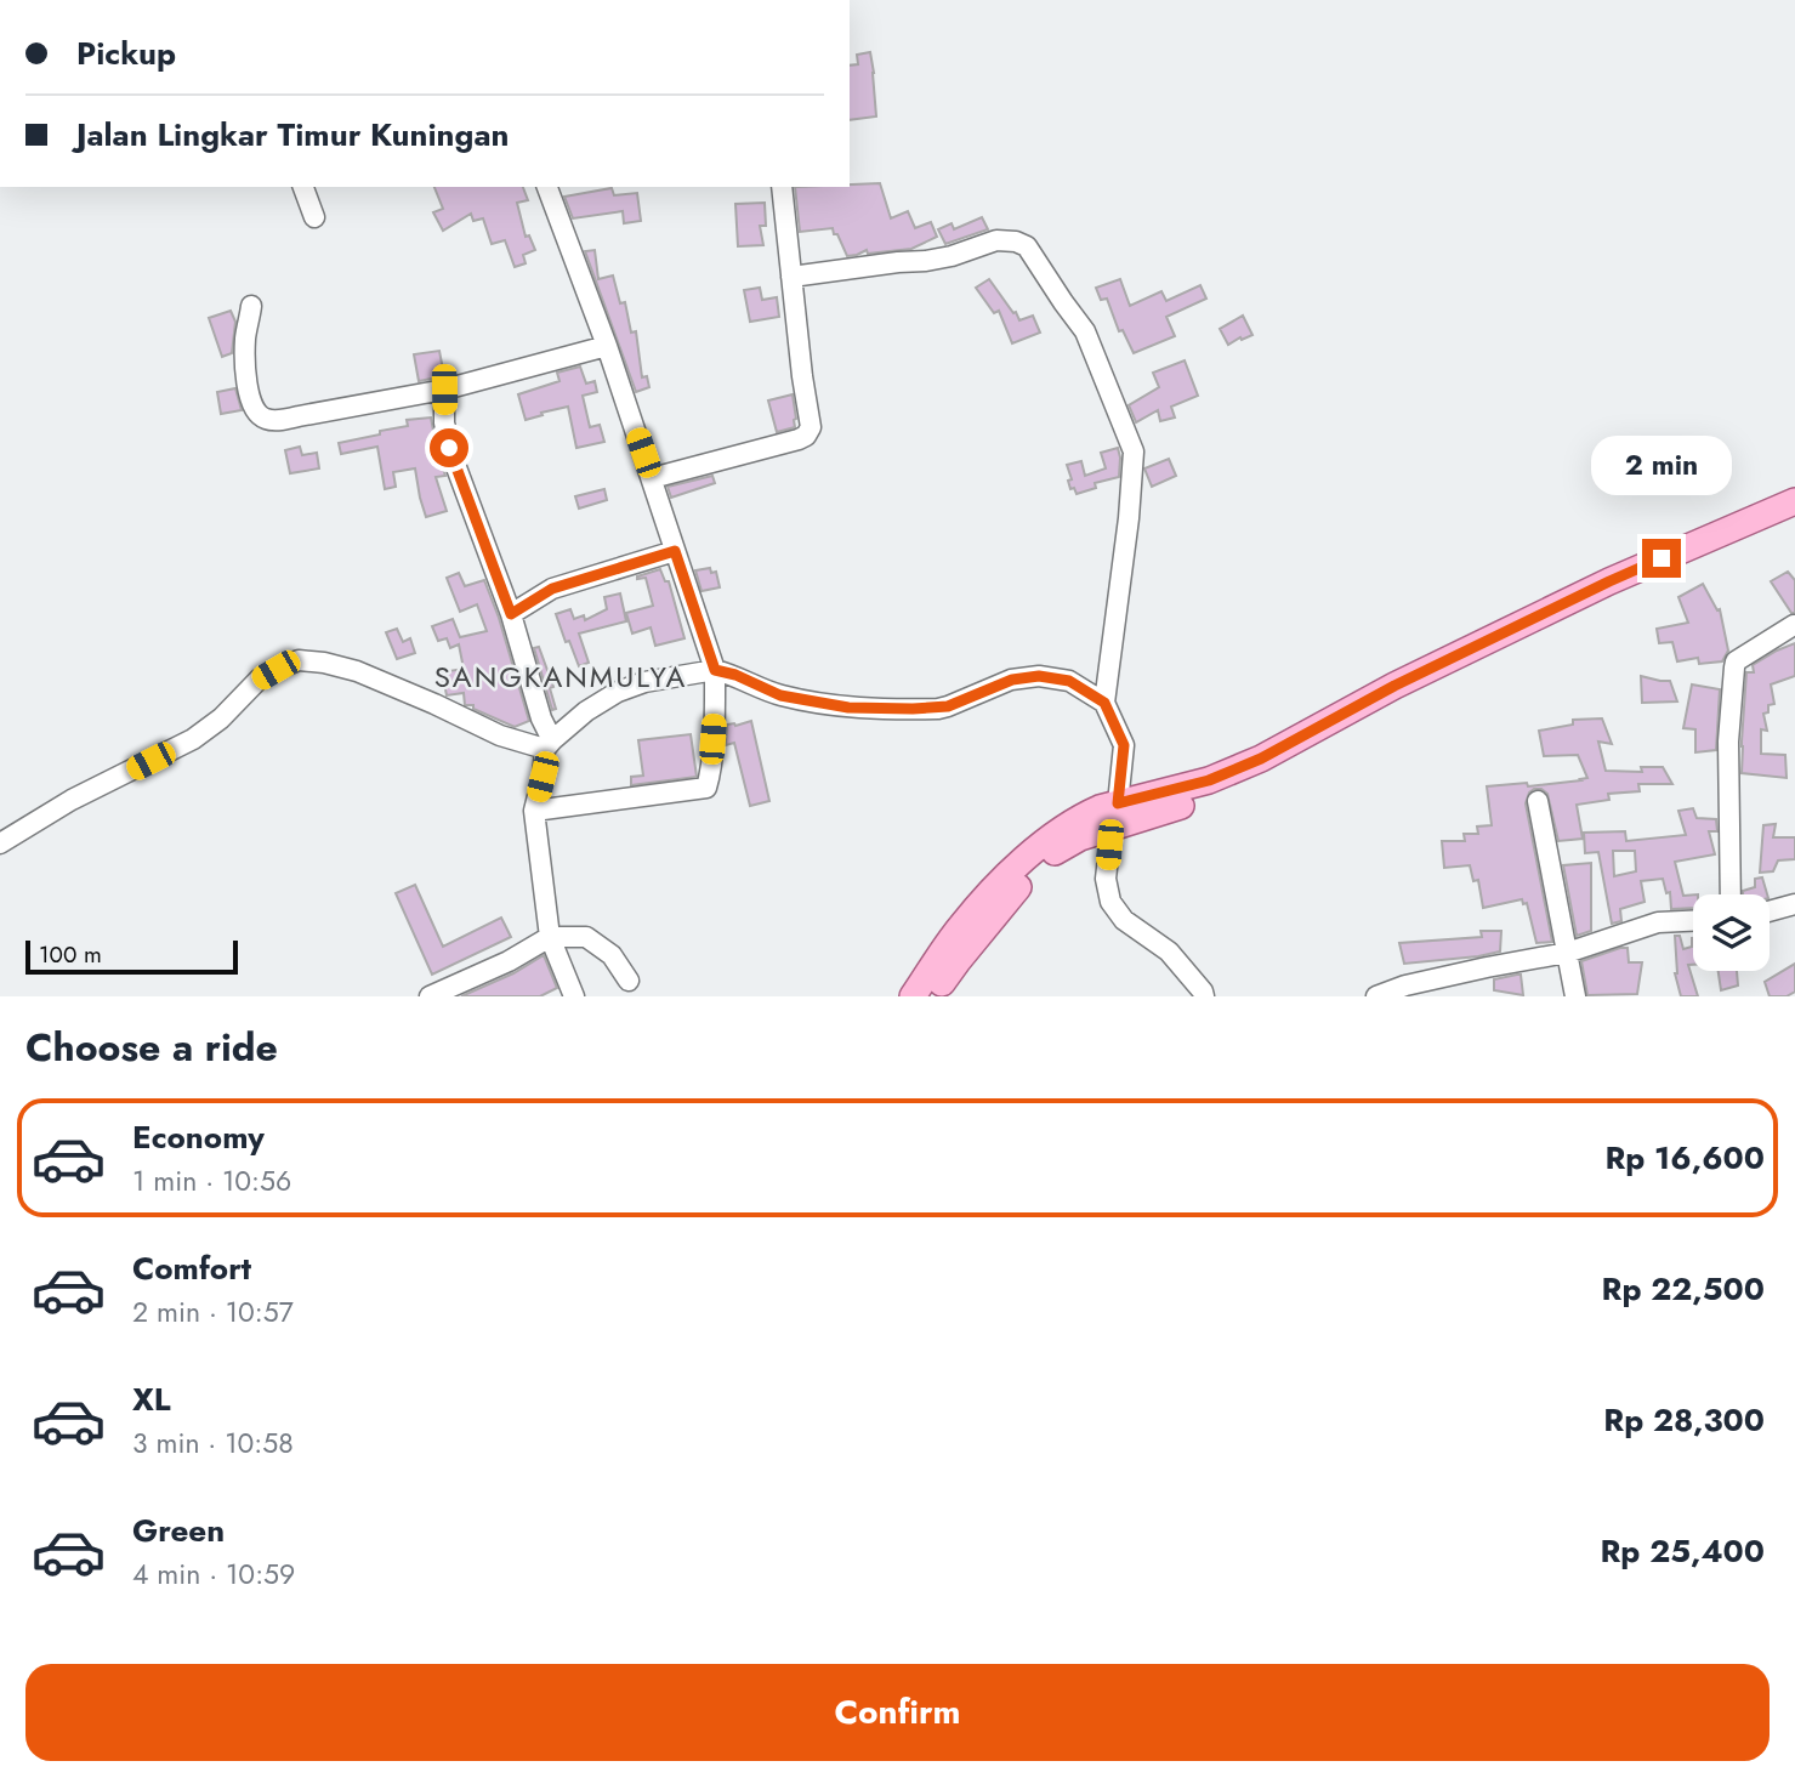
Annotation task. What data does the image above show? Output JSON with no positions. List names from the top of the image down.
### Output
{
  "districts": ["SANGKANMULYA"],
  "scale_bar": "100 m",
  "page": {
    "banner": ["Pickup", "Jalan Lingkar Timur Kuningan"],
    "bubble": "2 min",
    "scale": "100 m",
    "heading": "Choose a ride",
    "list": [
      {
        "name": "Economy",
        "note": "1 min · 10:56",
        "value": "Rp 16,600"
      },
      {
        "name": "Comfort",
        "note": "2 min · 10:57",
        "value": "Rp 22,500"
      },
      {
        "name": "XL",
        "note": "3 min · 10:58",
        "value": "Rp 28,300"
      },
      {
        "name": "Green",
        "note": "4 min · 10:59",
        "value": "Rp 25,400"
      }
    ],
    "buttons": "Confirm"
  }
}
